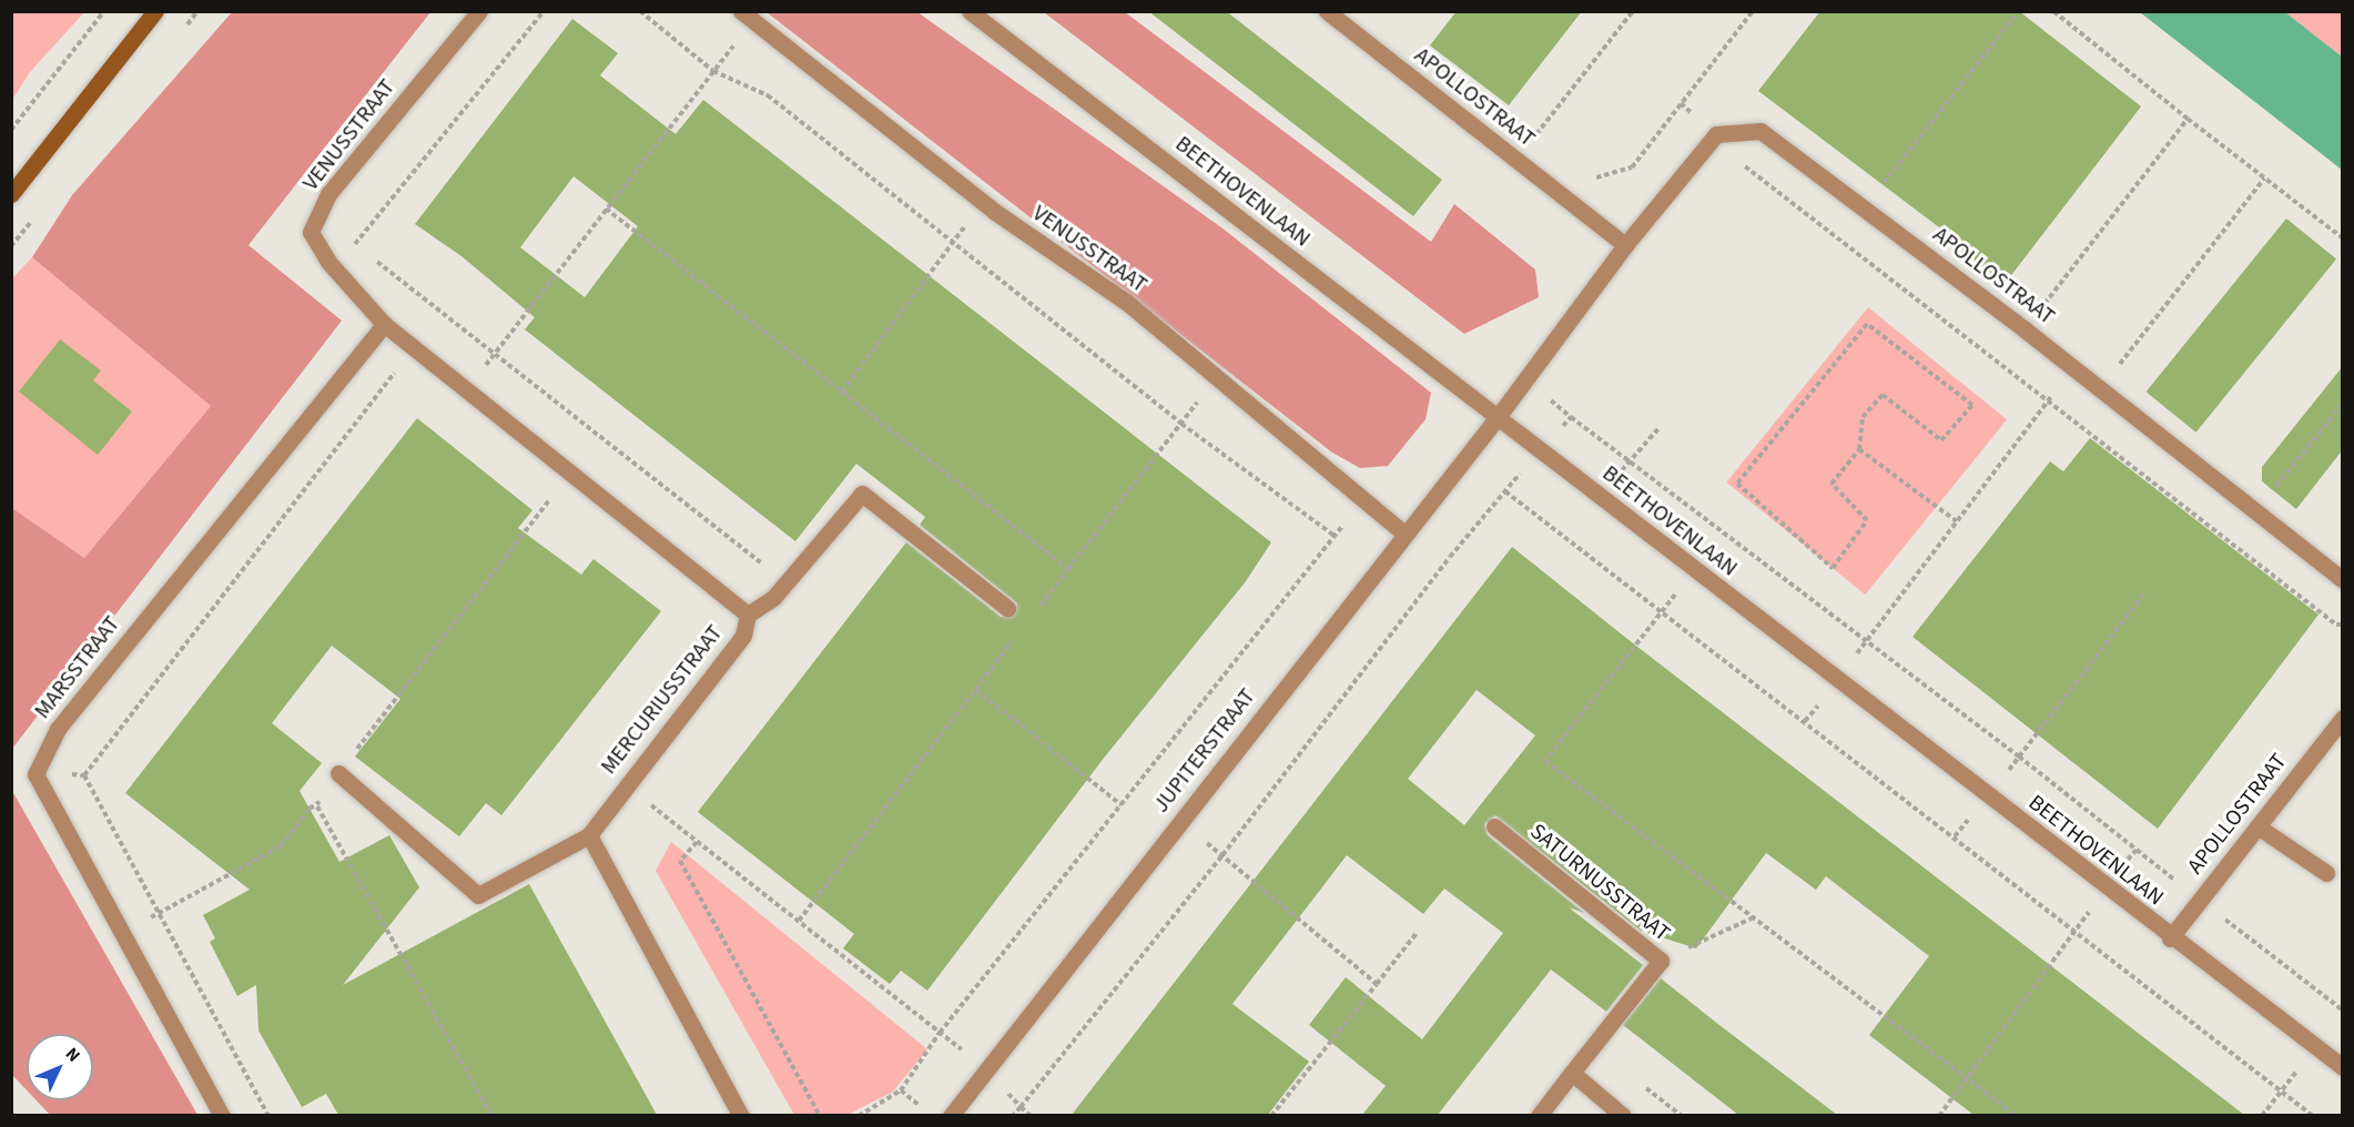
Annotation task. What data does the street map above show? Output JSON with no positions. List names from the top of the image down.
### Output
{
  "streets": {
    "street": [
      "APOLLOSTRAAT",
      "VENUSSTRAAT",
      "BEETHOVENLAAN",
      "MARSSTRAAT",
      "MERCURIUSSTRAAT",
      "JUPITERSTRAAT",
      "SATURNUSSTRAAT"
    ]
  },
  "crossings": [
    ["APOLLOSTRAAT", "BEETHOVENLAAN"],
    ["VENUSSTRAAT", "JUPITERSTRAAT"],
    ["BEETHOVENLAAN", "JUPITERSTRAAT"],
    ["MARSSTRAAT", "MERCURIUSSTRAAT"]
  ],
  "north": "top right"
}
